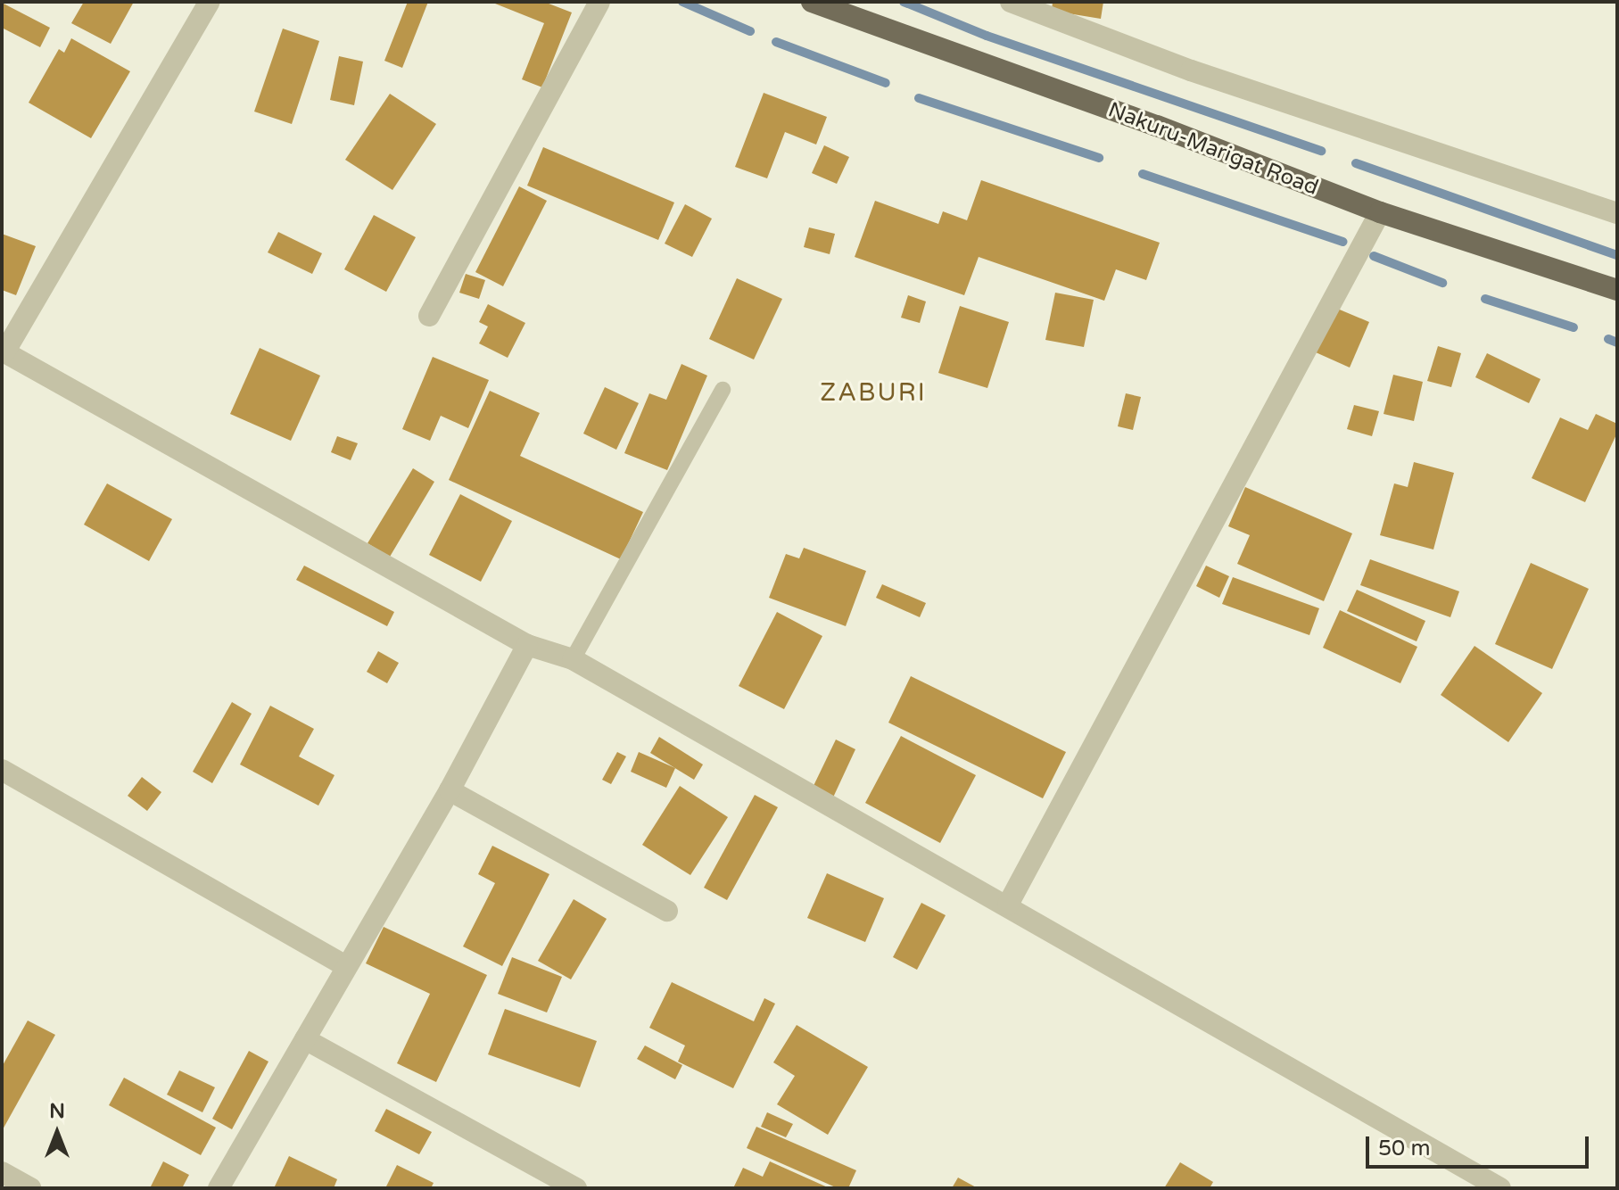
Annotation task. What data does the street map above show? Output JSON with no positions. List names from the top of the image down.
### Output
{
  "streets": {
    "main road": ["Nakuru-Marigat Road"]
  },
  "districts": ["ZABURI"],
  "scale_bar": "50 m",
  "north": "top"
}
